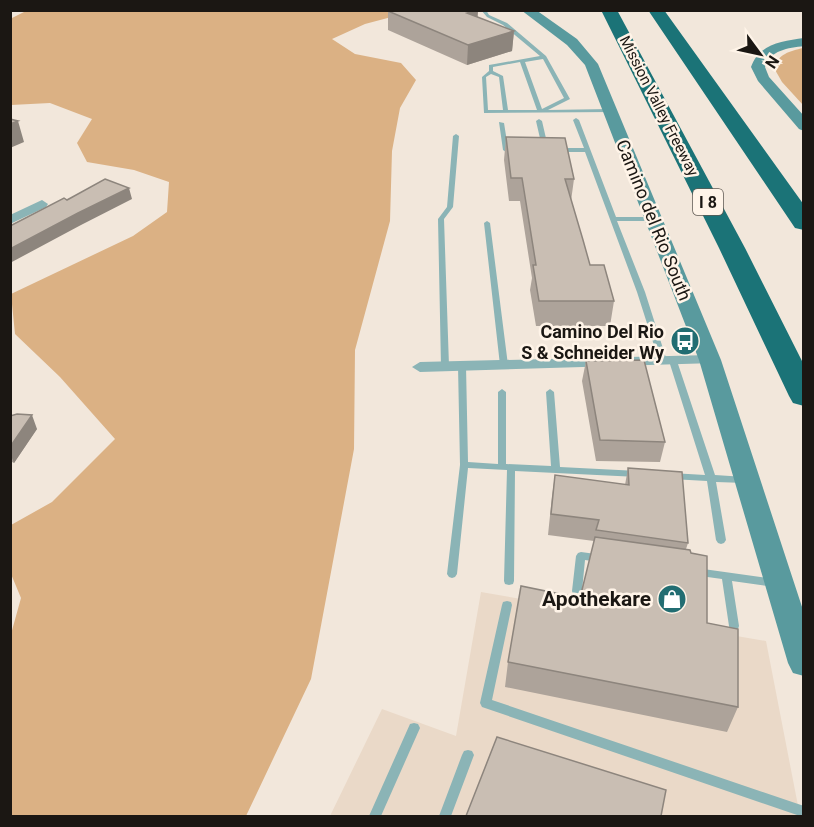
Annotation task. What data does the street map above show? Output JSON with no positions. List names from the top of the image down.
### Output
{
  "streets": {
    "highway": ["Mission Valley Freeway", "I 8"],
    "street": ["Camino del Rio South"]
  },
  "places": {
    "bus stop": ["Camino Del Rio S & Schneider Wy"],
    "shop": ["Apothekare"]
  },
  "north": "bottom right"
}
